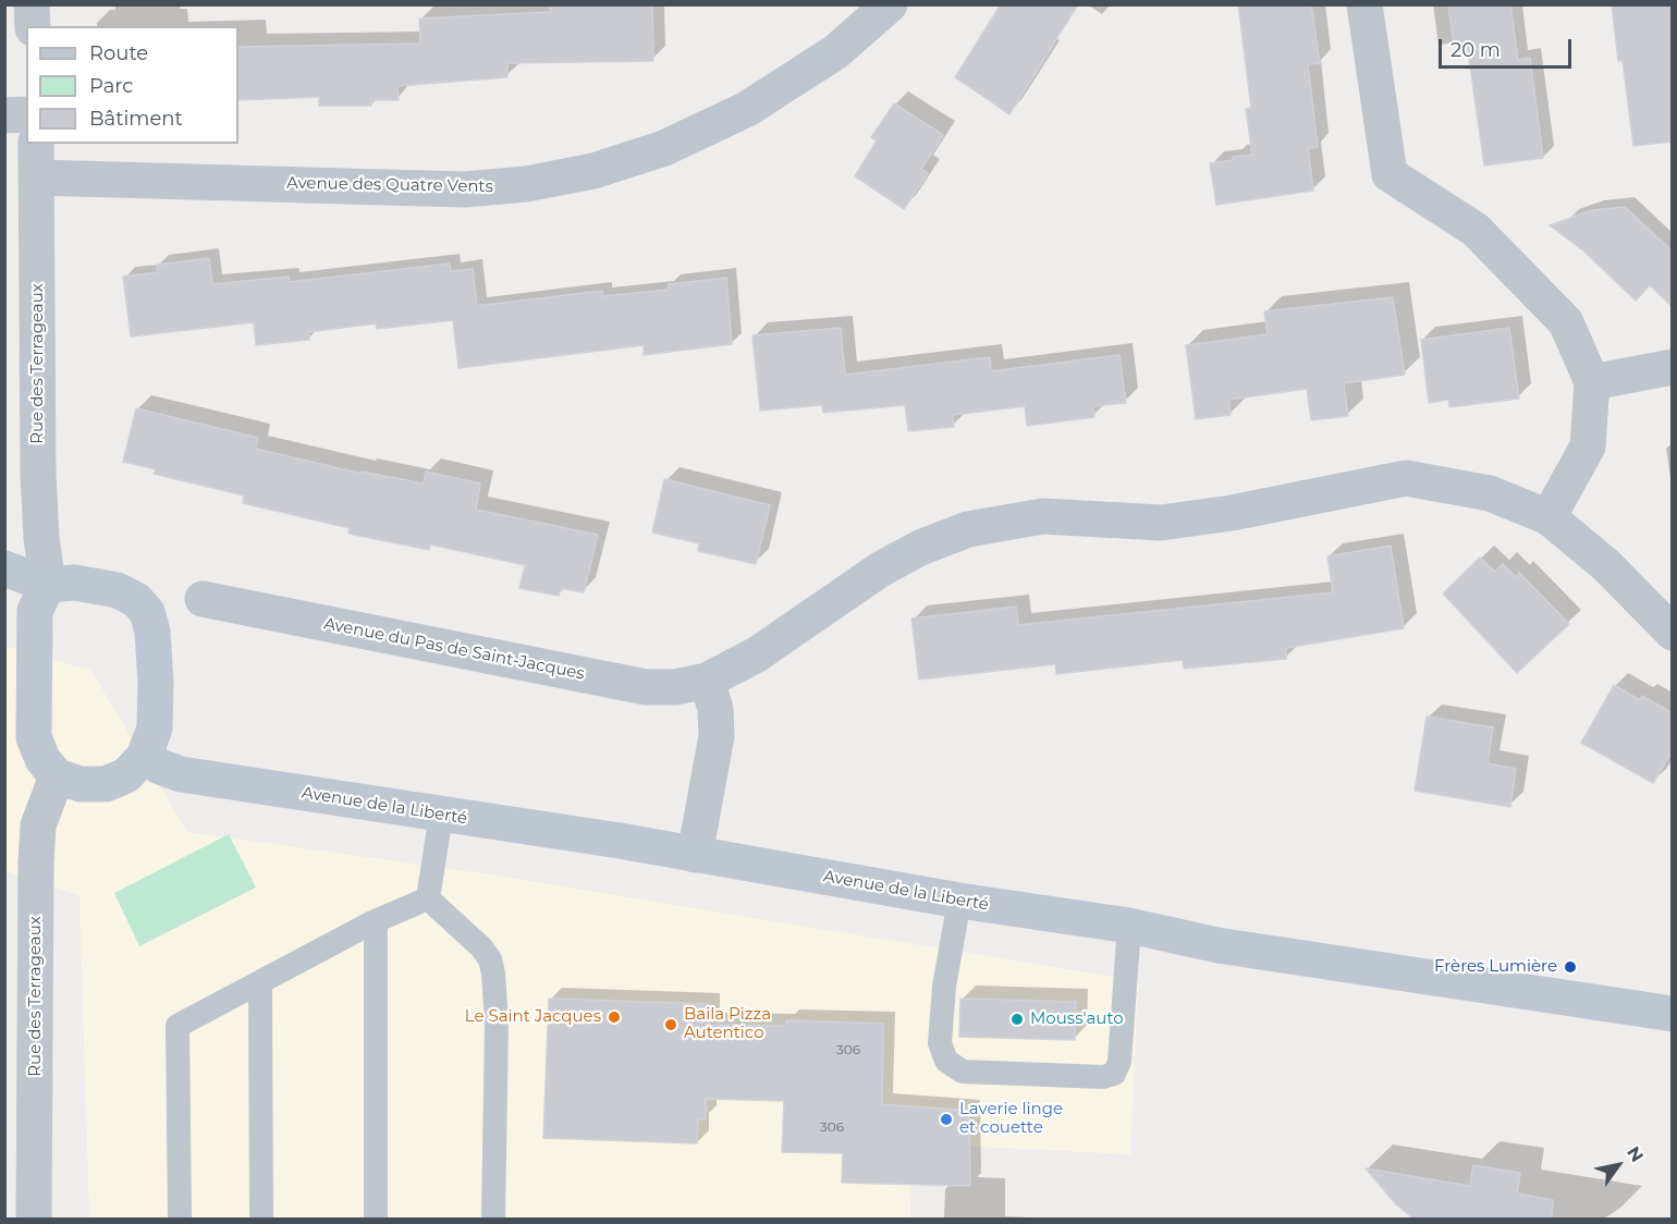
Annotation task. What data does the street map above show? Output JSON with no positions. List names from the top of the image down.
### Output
{
  "streets": {
    "street": [
      "Avenue des Quatre Vents",
      "Rue des Terrageaux",
      "Avenue du Pas de Saint-Jacques",
      "Avenue de la Liberté"
    ]
  },
  "crossings": [
    ["Avenue des Quatre Vents", "Rue des Terrageaux"],
    ["Rue des Terrageaux", "Avenue de la Liberté"]
  ],
  "places": [
    "Frères Lumière",
    "Le Saint Jacques",
    "Mouss'auto",
    "Baila Pizza Autentico",
    "Laverie linge et couette"
  ],
  "house_numbers": ["306", "306"],
  "legend": ["Route", "Parc", "Bâtiment"],
  "scale_bar": "20 m",
  "north": "top right"
}
